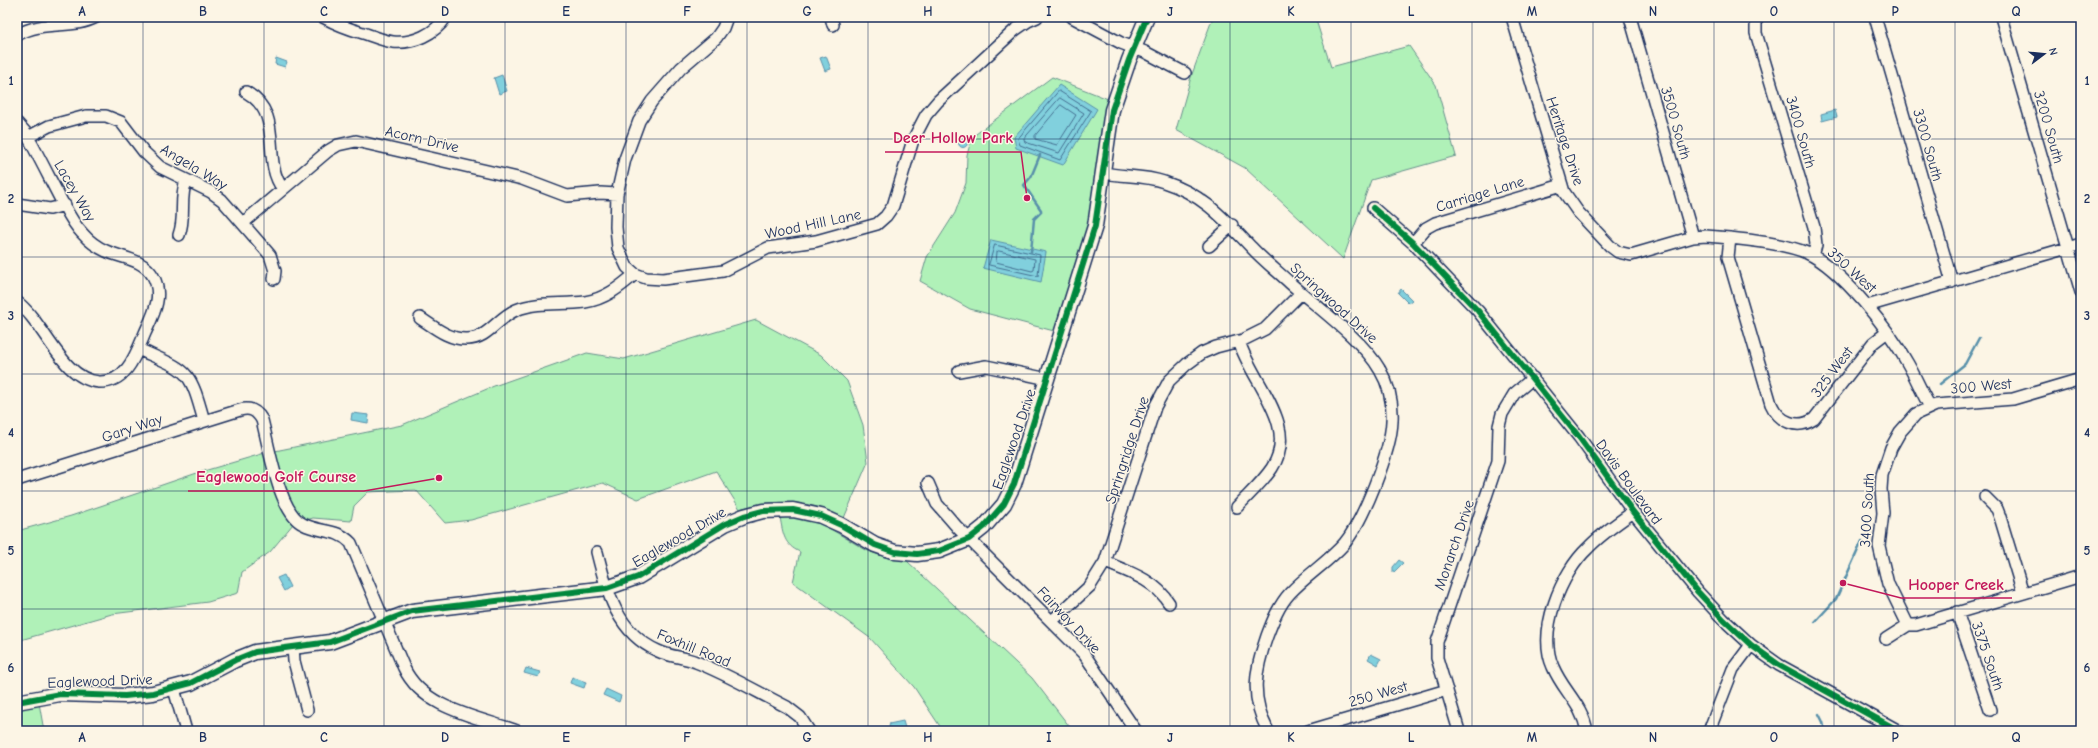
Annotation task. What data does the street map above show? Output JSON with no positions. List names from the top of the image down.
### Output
{
  "streets": {
    "main road": ["Eaglewood Drive"],
    "street": [
      "3500 South",
      "3200 South",
      "3400 South",
      "Acorn Drive",
      "Heritage Drive",
      "3300 South",
      "Angela Way",
      "Lacey Way",
      "Carriage Lane",
      "Wood Hill Lane",
      "350 West",
      "Springwood Drive",
      "325 West",
      "300 West",
      "Gary Way",
      "Springridge Drive",
      "Davis Boulevard",
      "Monarch Drive",
      "Fairway Drive",
      "Foxhill Road",
      "3375 South",
      "250 West"
    ]
  },
  "crossings": [
    ["3500 South", "350 West"],
    ["3200 South", "350 West"],
    ["3400 South", "350 West"],
    ["3400 South", "300 West"],
    ["Acorn Drive", "Angela Way"],
    ["Heritage Drive", "Carriage Lane"],
    ["Heritage Drive", "350 West"],
    ["3300 South", "350 West"],
    ["Angela Way", "Lacey Way"],
    ["Carriage Lane", "Davis Boulevard"],
    ["350 West", "325 West"],
    ["Springwood Drive", "Eaglewood Drive"],
    ["Springwood Drive", "Springridge Drive"],
    ["Gary Way", "Eaglewood Drive"],
    ["Eaglewood Drive", "Fairway Drive"],
    ["Eaglewood Drive", "Foxhill Road"],
    ["Springridge Drive", "Fairway Drive"],
    ["Davis Boulevard", "Monarch Drive"],
    ["Monarch Drive", "250 West"]
  ],
  "places": ["Deer Hollow Park", "Eaglewood Golf Course", "Hooper Creek"],
  "north": "right",
  "grid": {
    "columns": [
      "A",
      "B",
      "C",
      "D",
      "E",
      "F",
      "G",
      "H",
      "I",
      "J",
      "K",
      "L",
      "M",
      "N",
      "O",
      "P",
      "Q"
    ],
    "rows": [
      "1",
      "2",
      "3",
      "4",
      "5",
      "6"
    ]
  }
}
